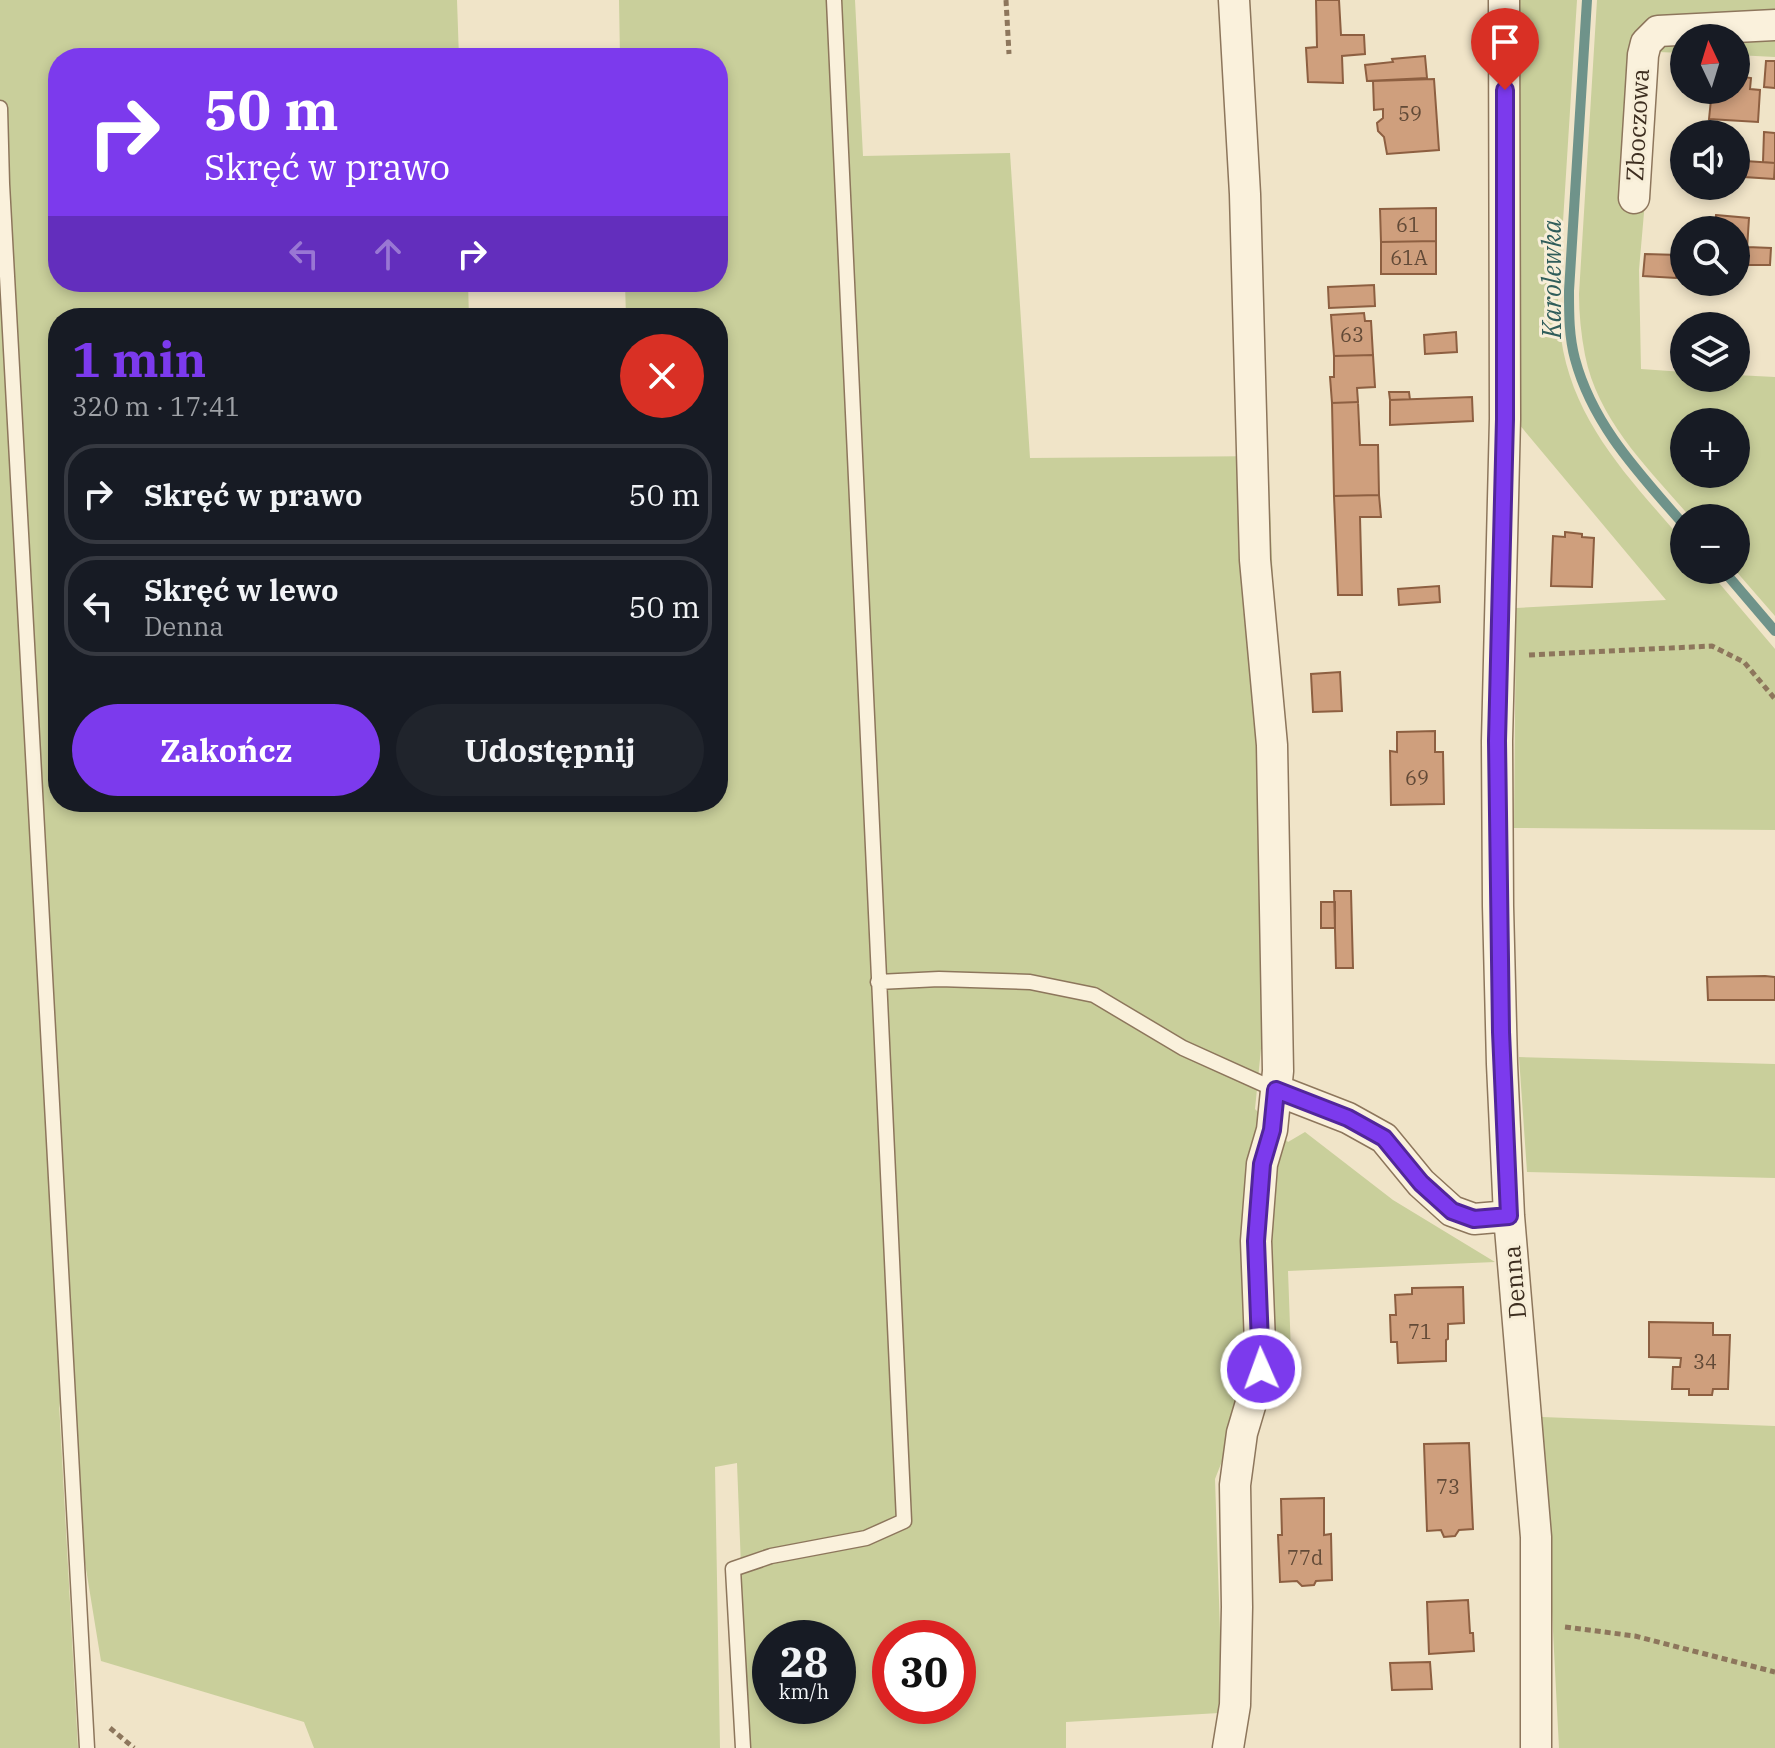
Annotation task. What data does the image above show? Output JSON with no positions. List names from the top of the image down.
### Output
{
  "streets": {
    "street": ["Zboczowa", "Denna"]
  },
  "water": ["Karolewka"],
  "house_numbers": [
    "59",
    "61",
    "61A",
    "63",
    "69",
    "71",
    "34",
    "73",
    "77d"
  ],
  "north": "top",
  "page": {
    "map_buttons": ["+", "−"],
    "turn": ["50 m", "Skręć w prawo"],
    "heading": ["1 min", "320 m · 17:41"],
    "list": [
      {
        "name": "Skręć w prawo",
        "value": "50 m"
      },
      {
        "name": "Skręć w lewo",
        "note": "Denna",
        "value": "50 m"
      }
    ],
    "buttons": ["Zakończ", "Udostępnij"],
    "speed": "28 km/h",
    "limit": "30"
  }
}
